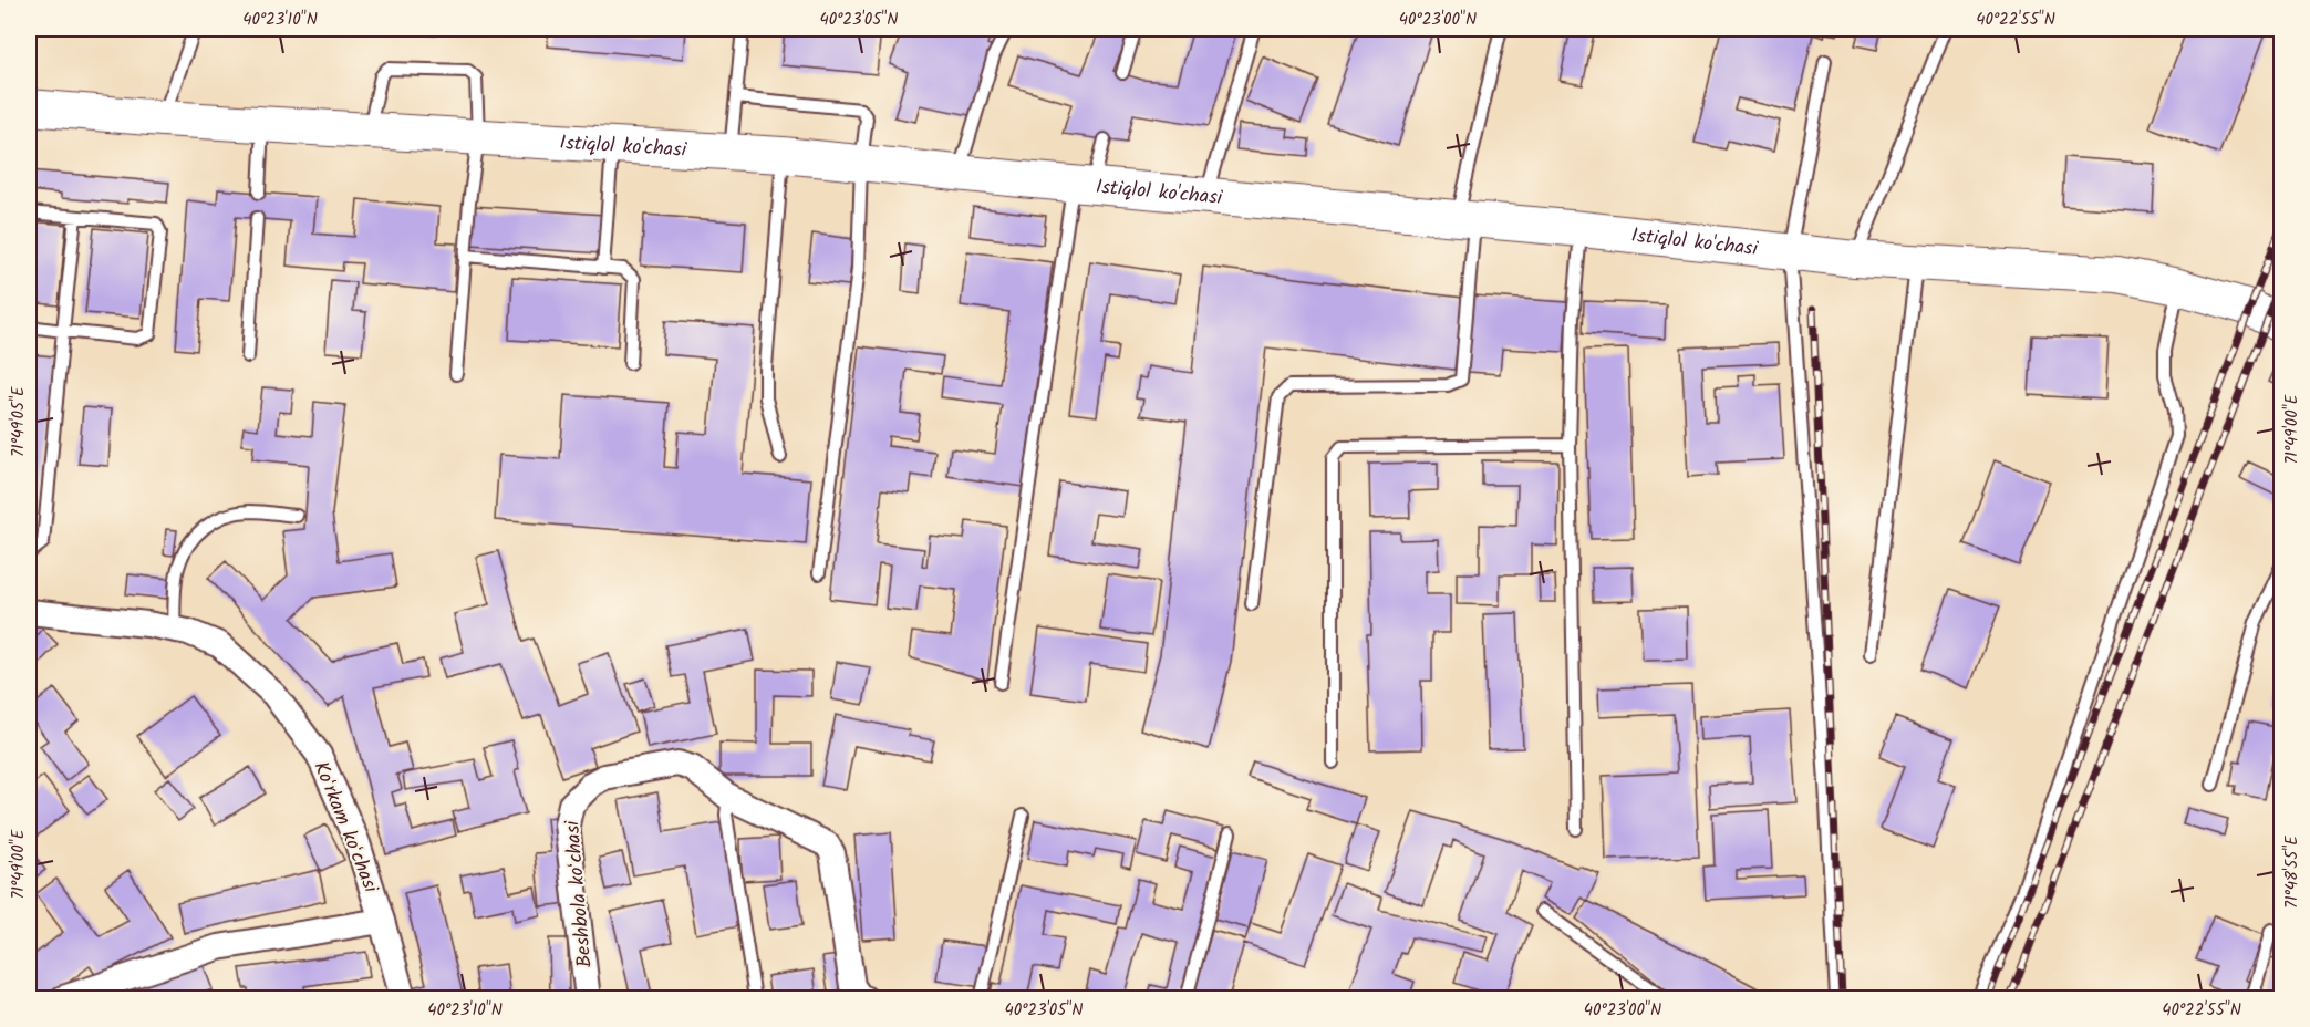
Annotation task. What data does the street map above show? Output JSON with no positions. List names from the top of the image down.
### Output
{
  "streets": {
    "main road": ["Istiqlol ko'chasi"],
    "street": ["Koʻrkam koʻchasi", "Beshbola koʻchasi"]
  },
  "coordinates": [
    "40°23'10\"N",
    "40°23'05\"N",
    "40°23'00\"N",
    "40°22'55\"N",
    "71°49'05\"E",
    "71°49'00\"E",
    "71°48'55\"E"
  ]
}
